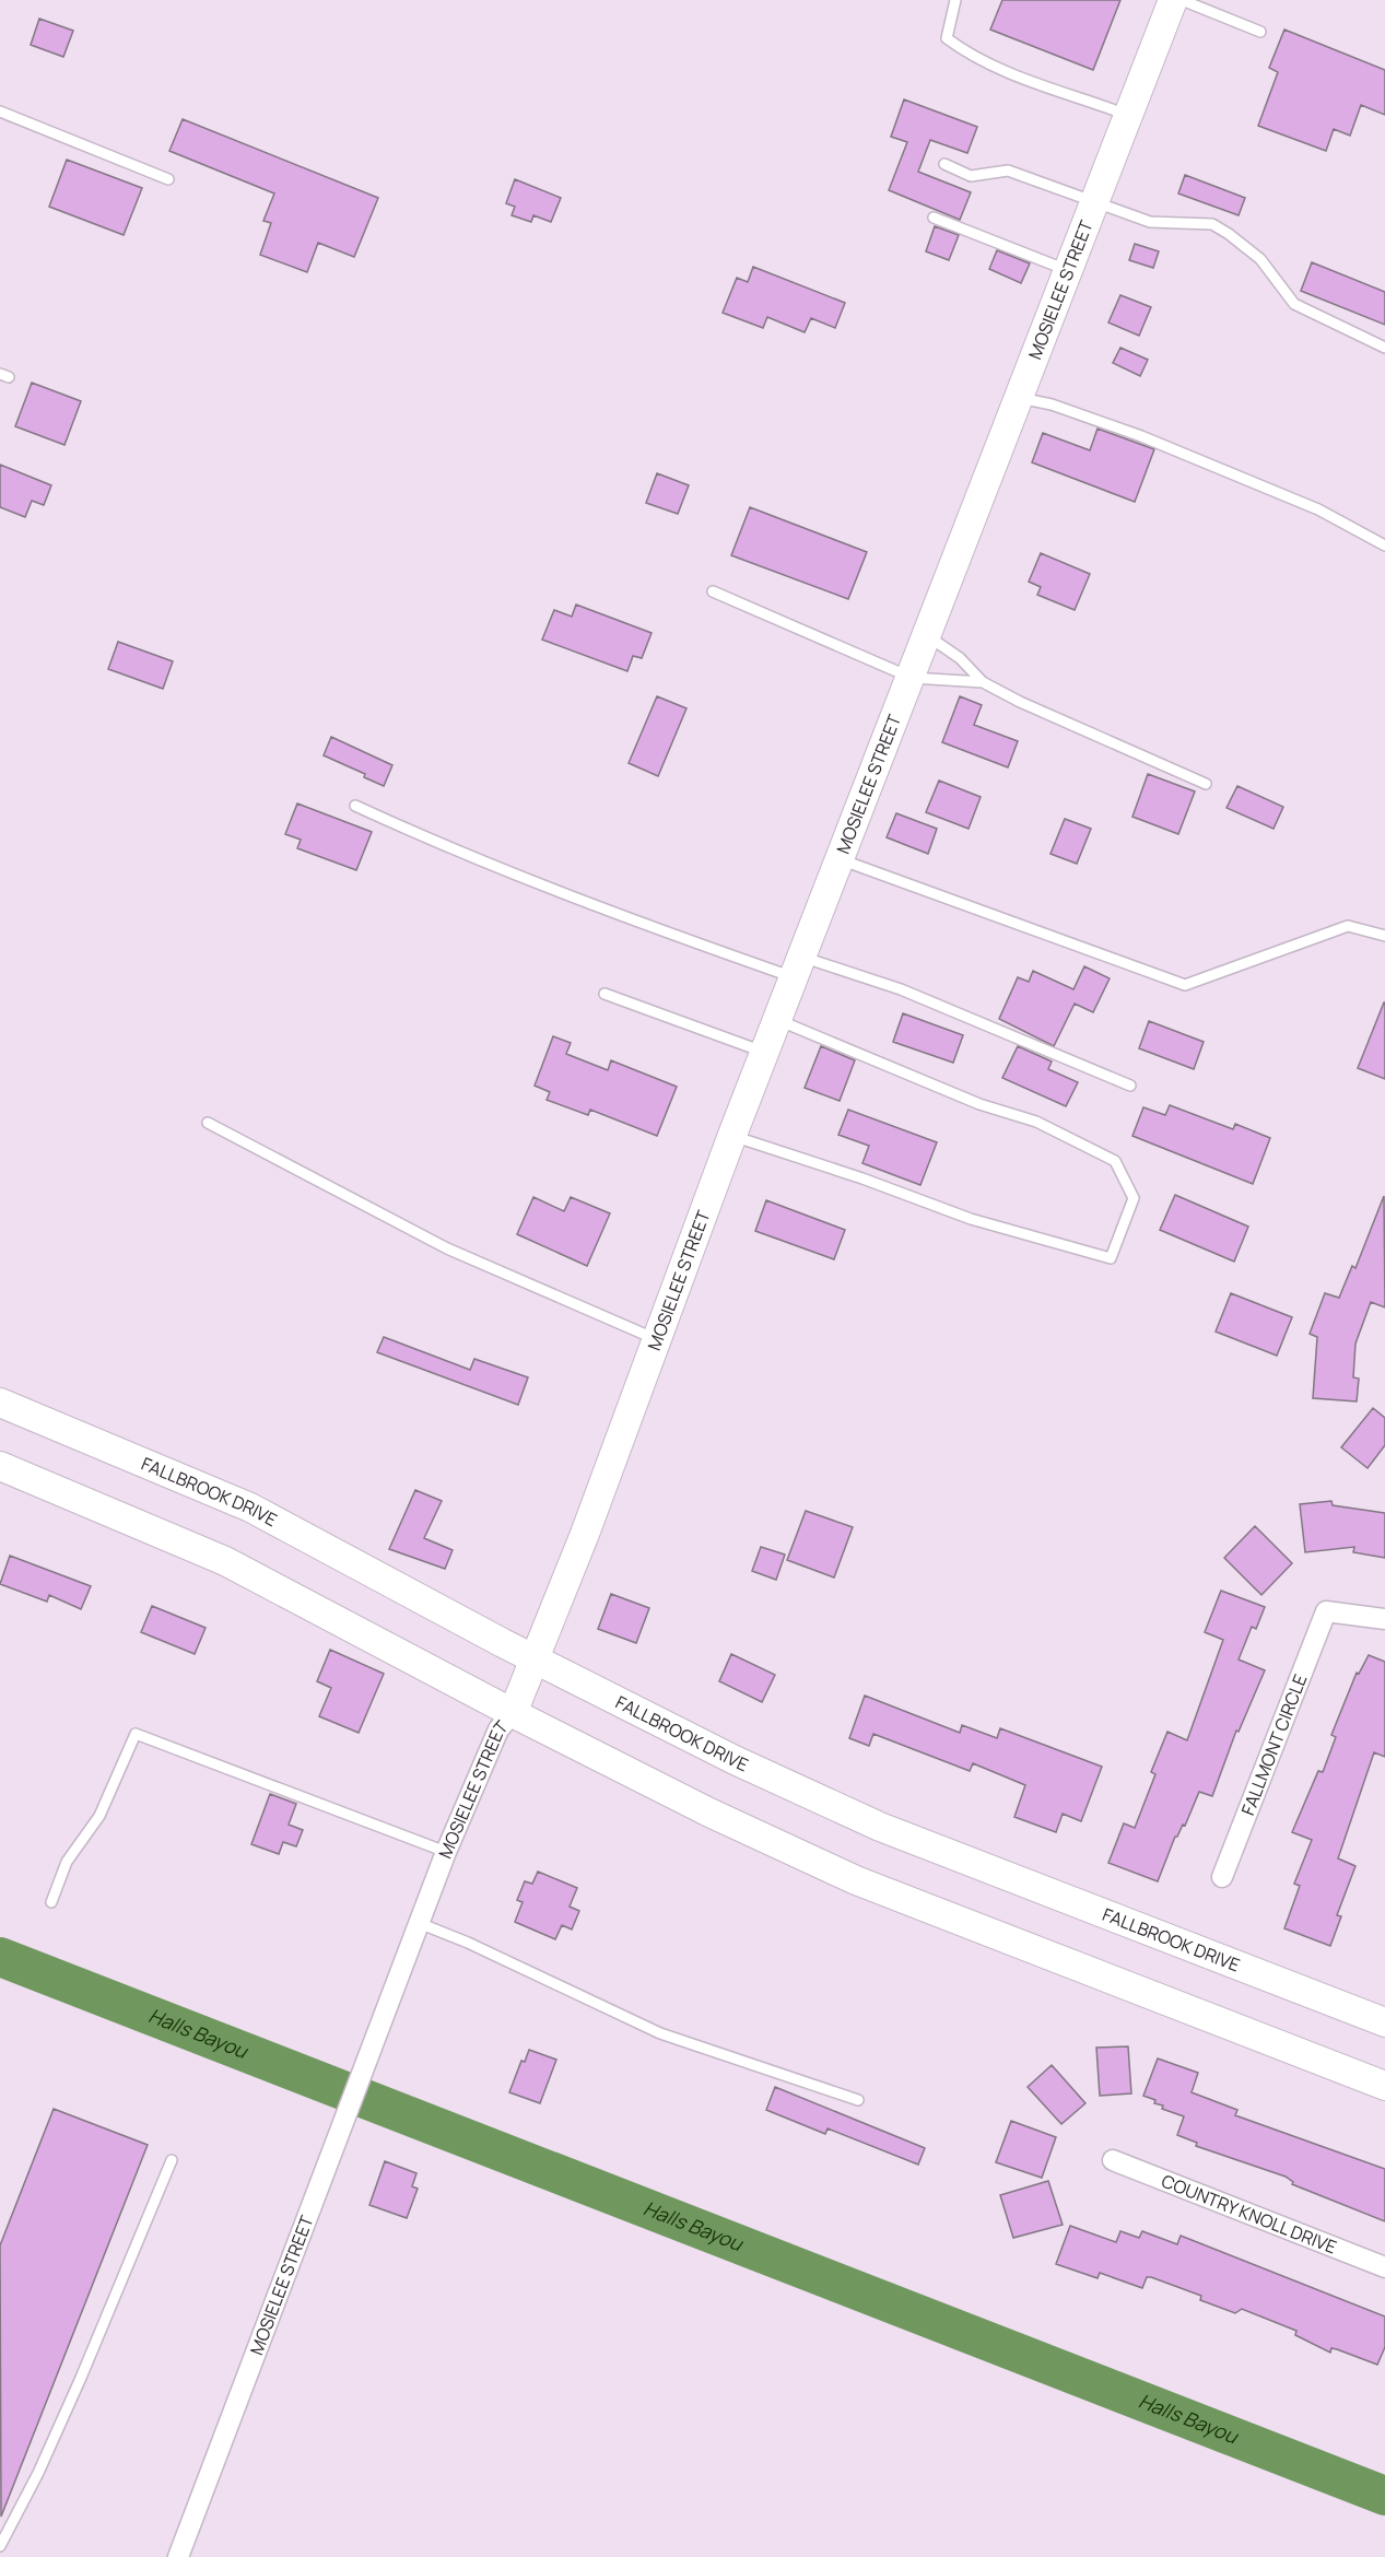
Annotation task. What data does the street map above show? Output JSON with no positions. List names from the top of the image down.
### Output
{
  "streets": {
    "main road": ["MOSIELEE STREET", "FALLBROOK DRIVE"],
    "street": ["FALLMONT CIRCLE", "COUNTRY KNOLL DRIVE"]
  },
  "crossings": [
    ["MOSIELEE STREET", "FALLBROOK DRIVE"]
  ],
  "water": ["Halls Bayou"]
}
